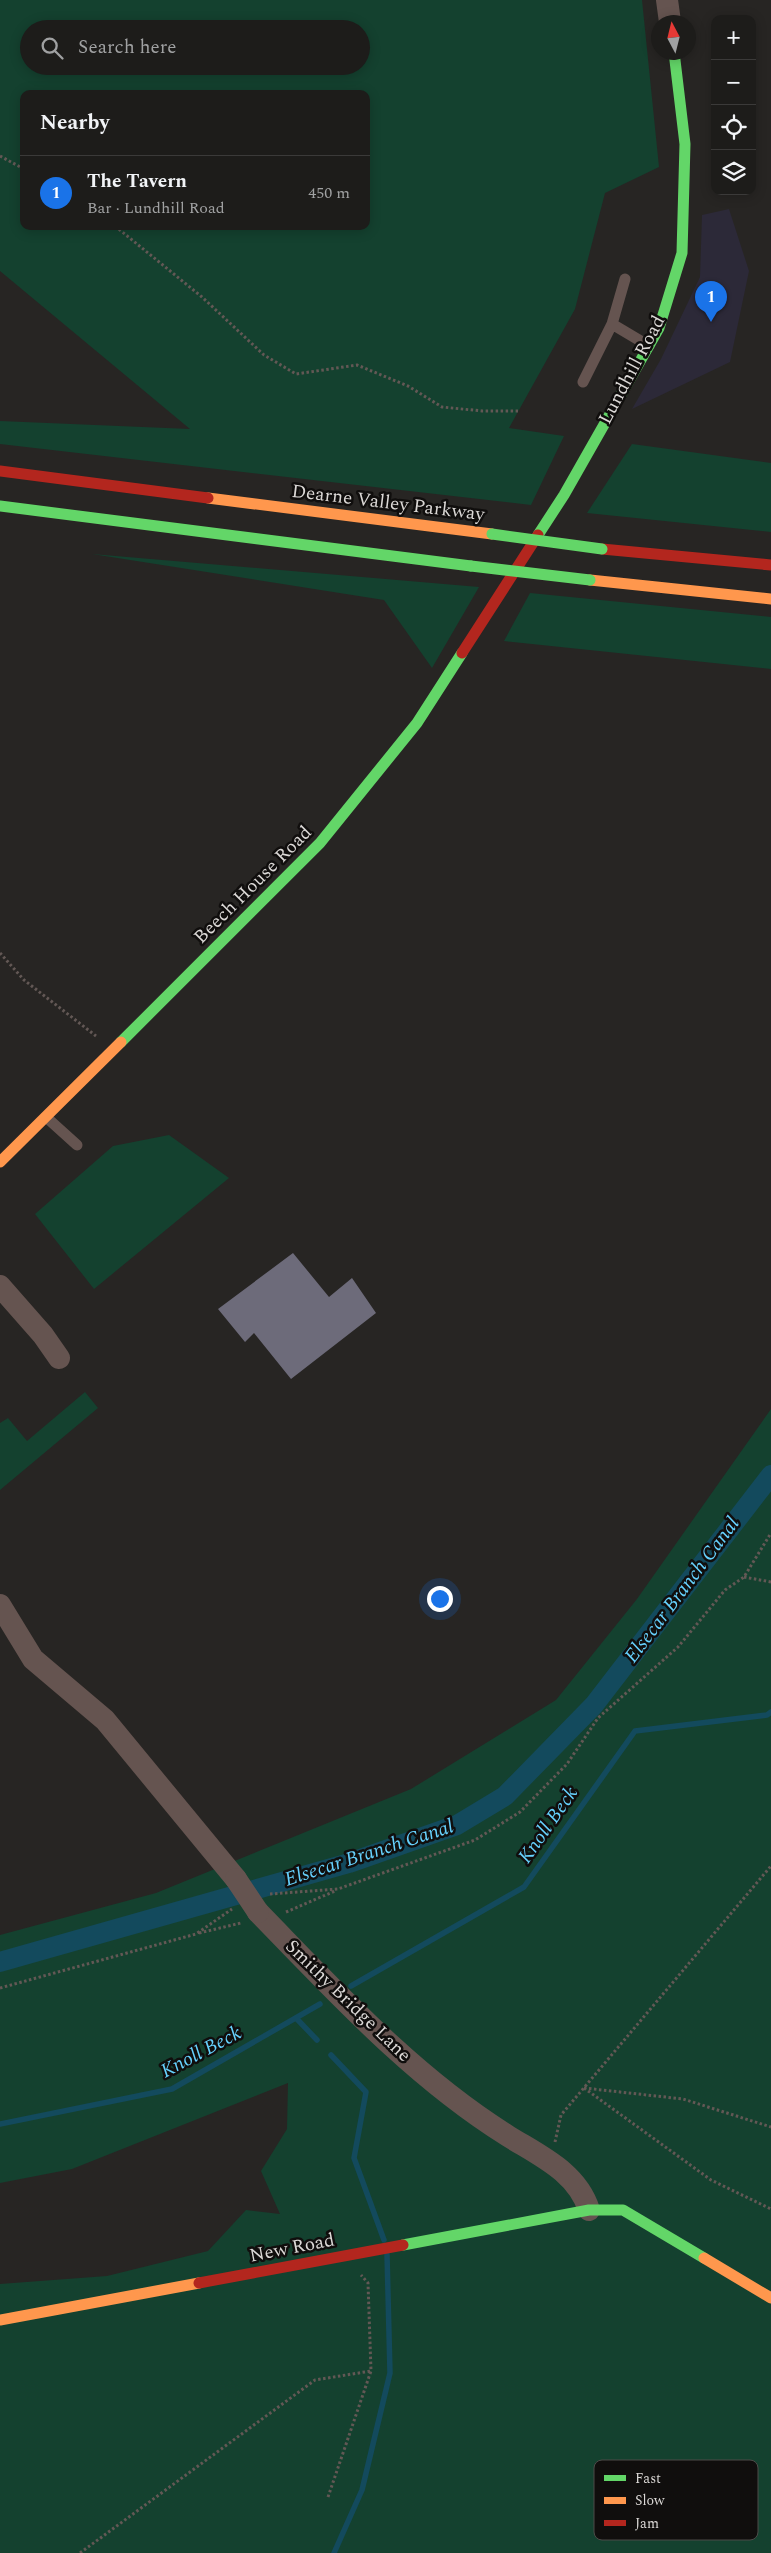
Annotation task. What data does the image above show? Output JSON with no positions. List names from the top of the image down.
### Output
{
  "streets": {
    "main road": [
      "Lundhill Road",
      "Dearne Valley Parkway",
      "Beech House Road",
      "New Road"
    ],
    "street": ["Smithy Bridge Lane"]
  },
  "crossings": [
    ["Lundhill Road", "Beech House Road"],
    ["Smithy Bridge Lane", "New Road"]
  ],
  "water": ["Elsecar Branch Canal", "Knoll Beck"],
  "legend": ["Fast", "Slow", "Jam"],
  "north": "top",
  "page": {
    "map_buttons": ["+", "−"],
    "search": "Search here",
    "heading": "Nearby",
    "list": [
      {
        "mark": "1",
        "name": "The Tavern",
        "note": "Bar · Lundhill Road",
        "value": "450 m"
      }
    ],
    "pins": "1"
  }
}
